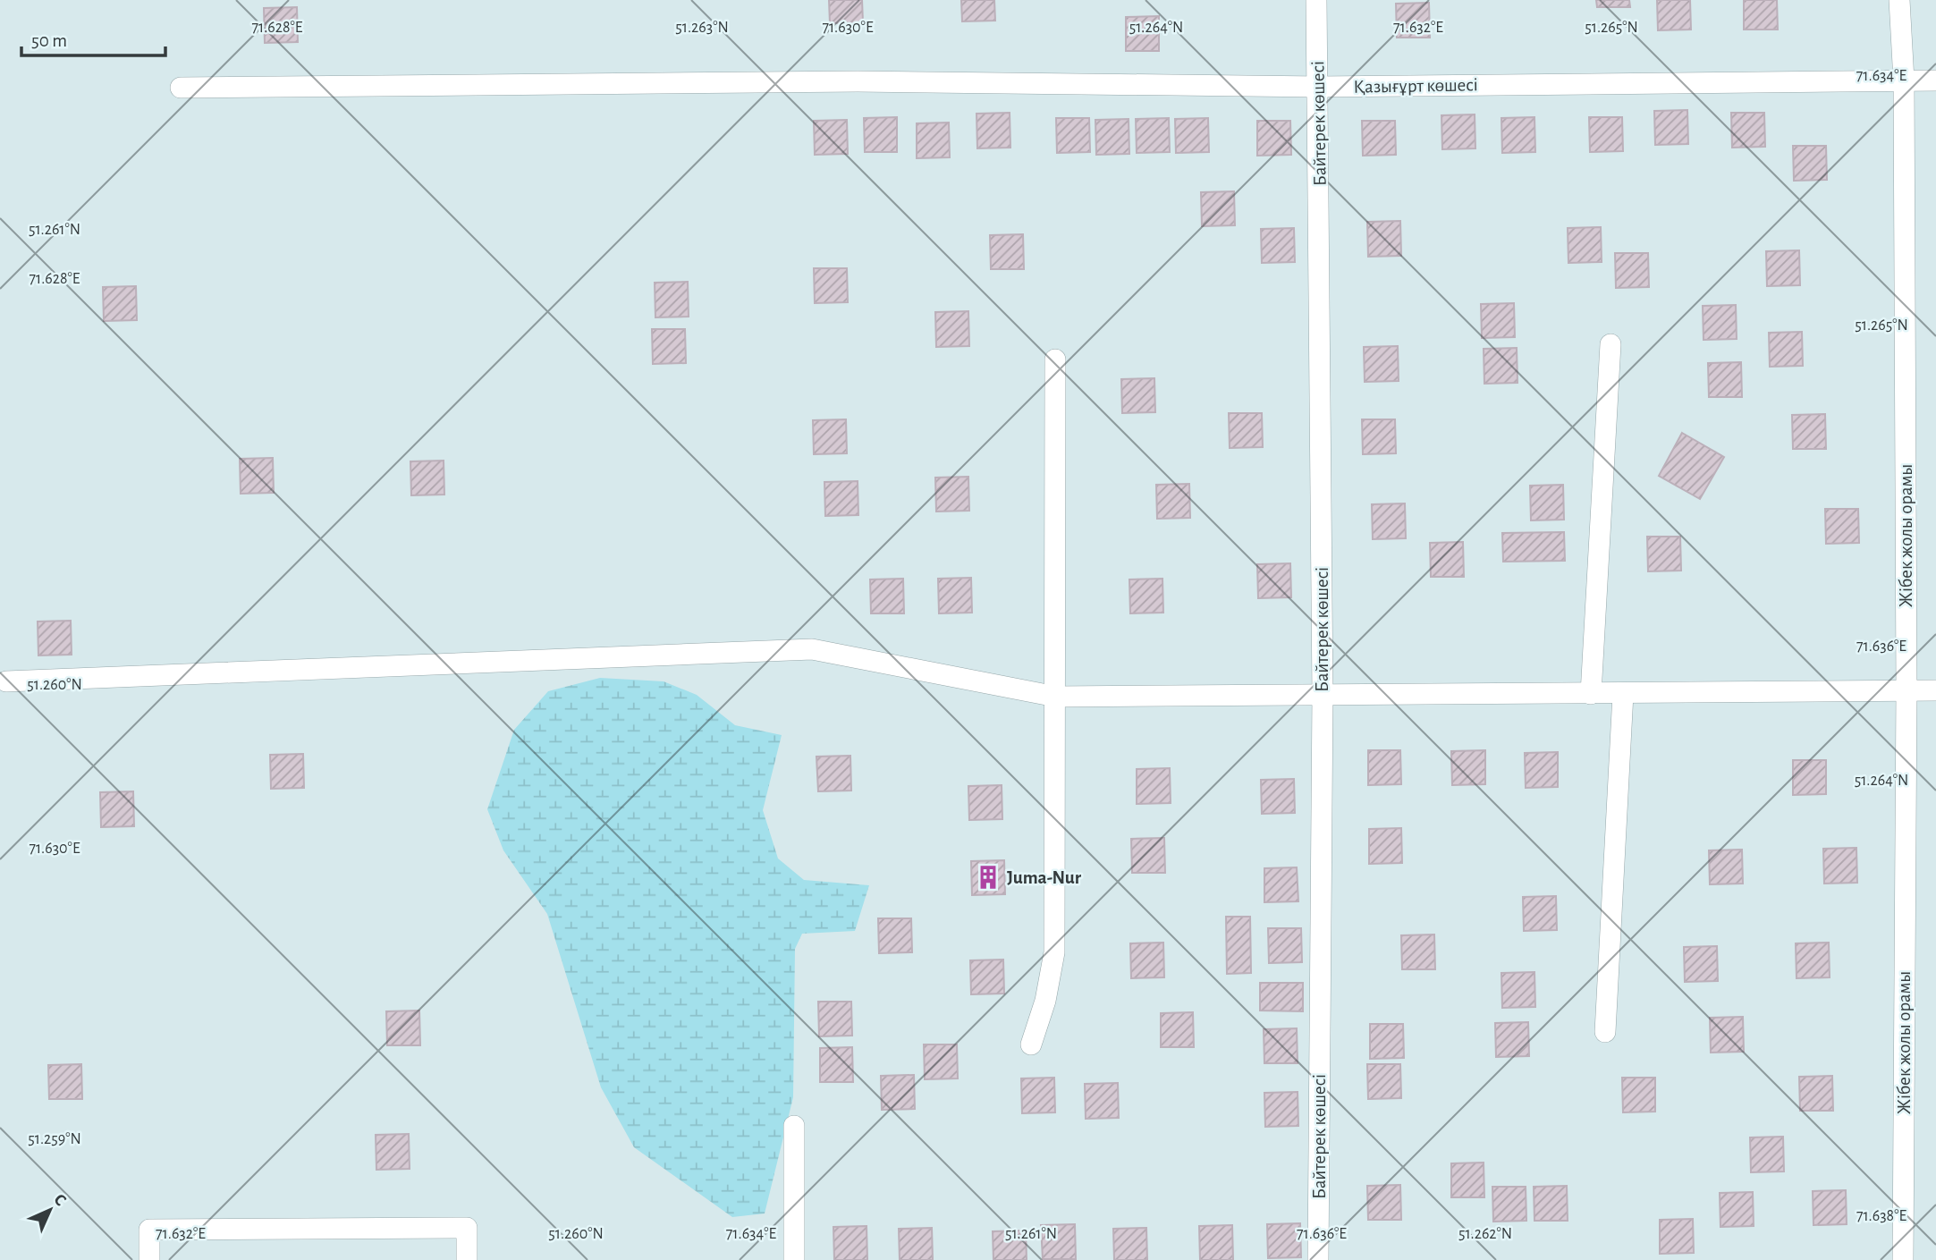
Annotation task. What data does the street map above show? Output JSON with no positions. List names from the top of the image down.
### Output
{
  "streets": {
    "street": ["Қазығұрт көшесі", "Байтерек көшесі", "Жібек жолы орамы"]
  },
  "crossings": [
    ["Қазығұрт көшесі", "Байтерек көшесі"],
    ["Қазығұрт көшесі", "Жібек жолы орамы"]
  ],
  "places": {
    "building": ["Juma-Nur"]
  },
  "scale_bar": "50 m",
  "north": "top right",
  "coordinates": [
    "71.628°E",
    "51.263°N",
    "71.630°E",
    "51.264°N",
    "71.632°E",
    "51.265°N",
    "71.634°E",
    "51.261°N",
    "71.636°E",
    "51.260°N",
    "51.259°N",
    "71.638°E",
    "51.262°N"
  ]
}
